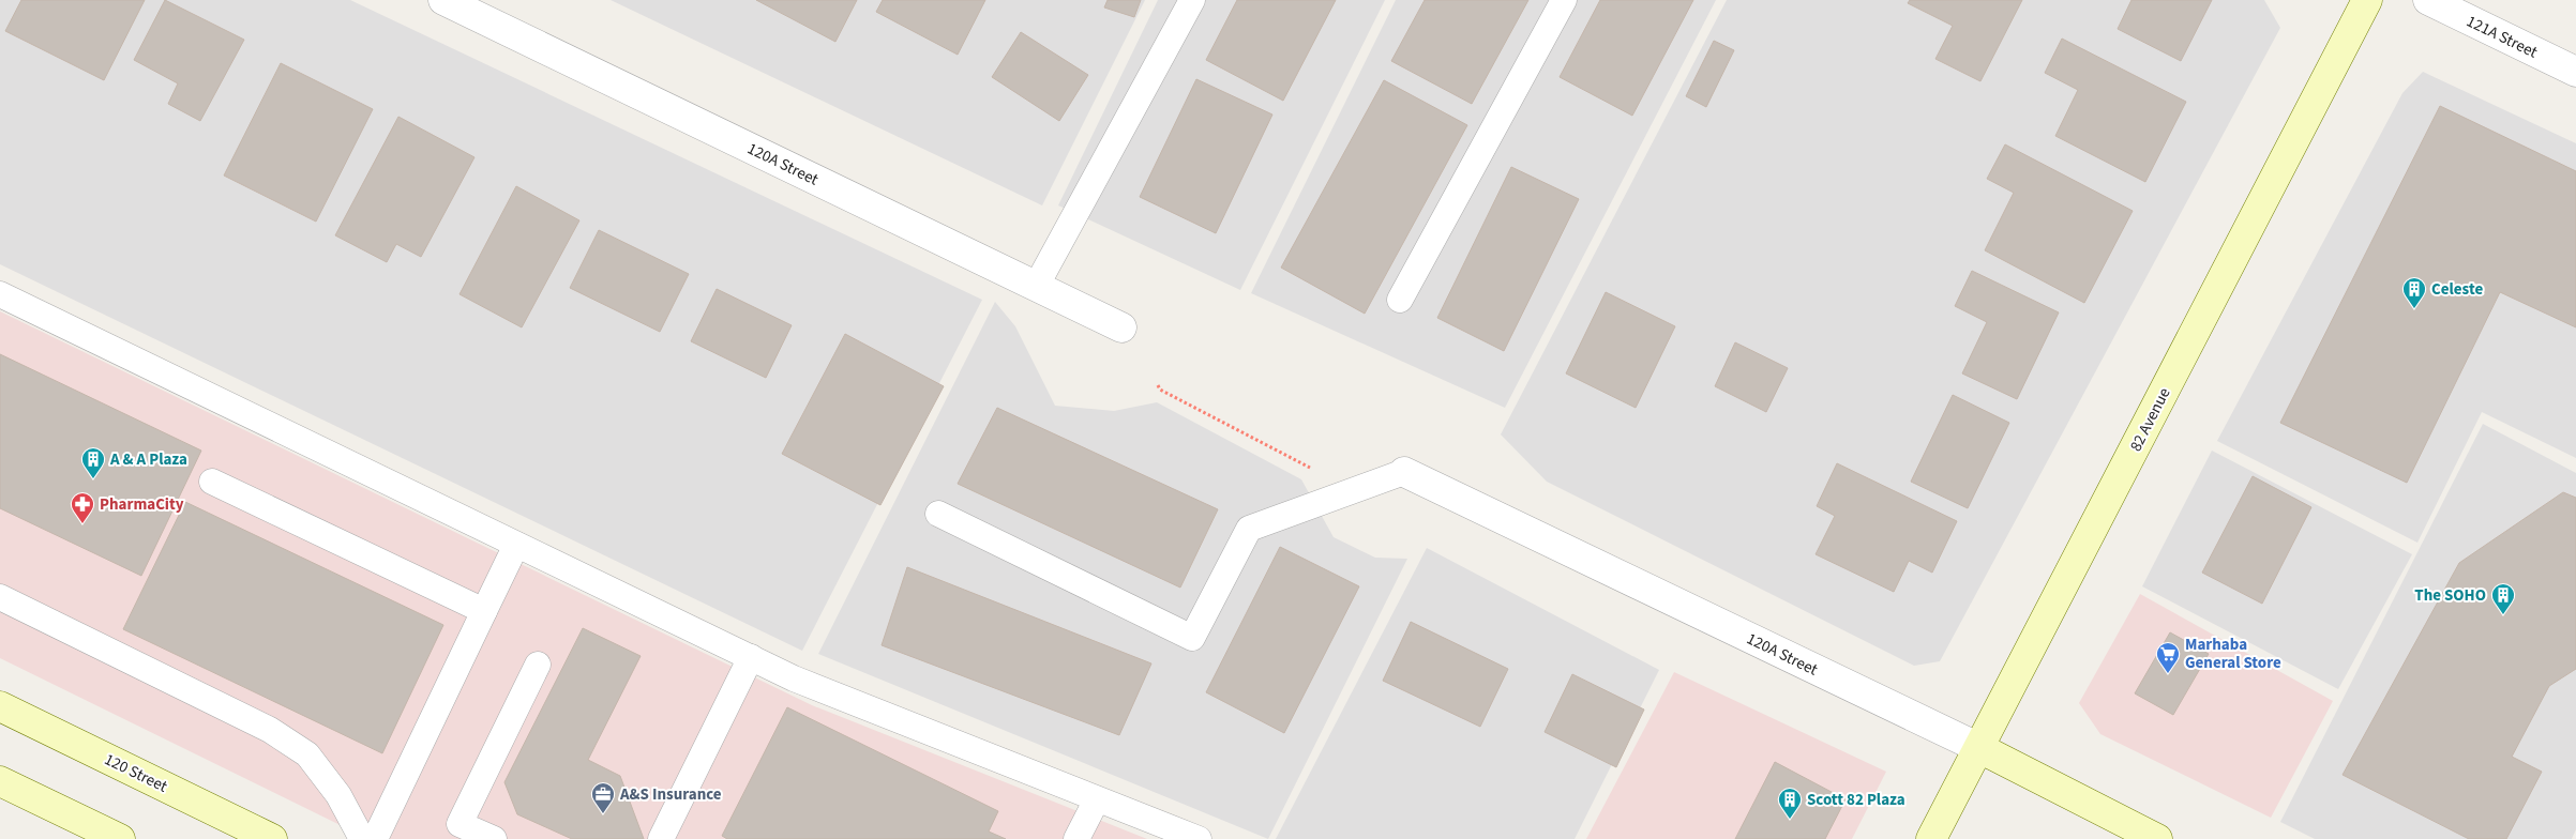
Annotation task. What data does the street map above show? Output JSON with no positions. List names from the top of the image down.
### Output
{
  "streets": {
    "street": [
      "121A Street",
      "120A Street",
      "82 Avenue",
      "120 Street"
    ]
  },
  "crossings": [
    ["120A Street", "82 Avenue"]
  ],
  "places": {
    "building": [
      "Celeste",
      "A & A Plaza",
      "The SOHO",
      "Scott 82 Plaza"
    ],
    "pharmacy": ["PharmaCity"],
    "supermarket": ["Marhaba General Store"],
    "office": ["A&S Insurance"]
  }
}
